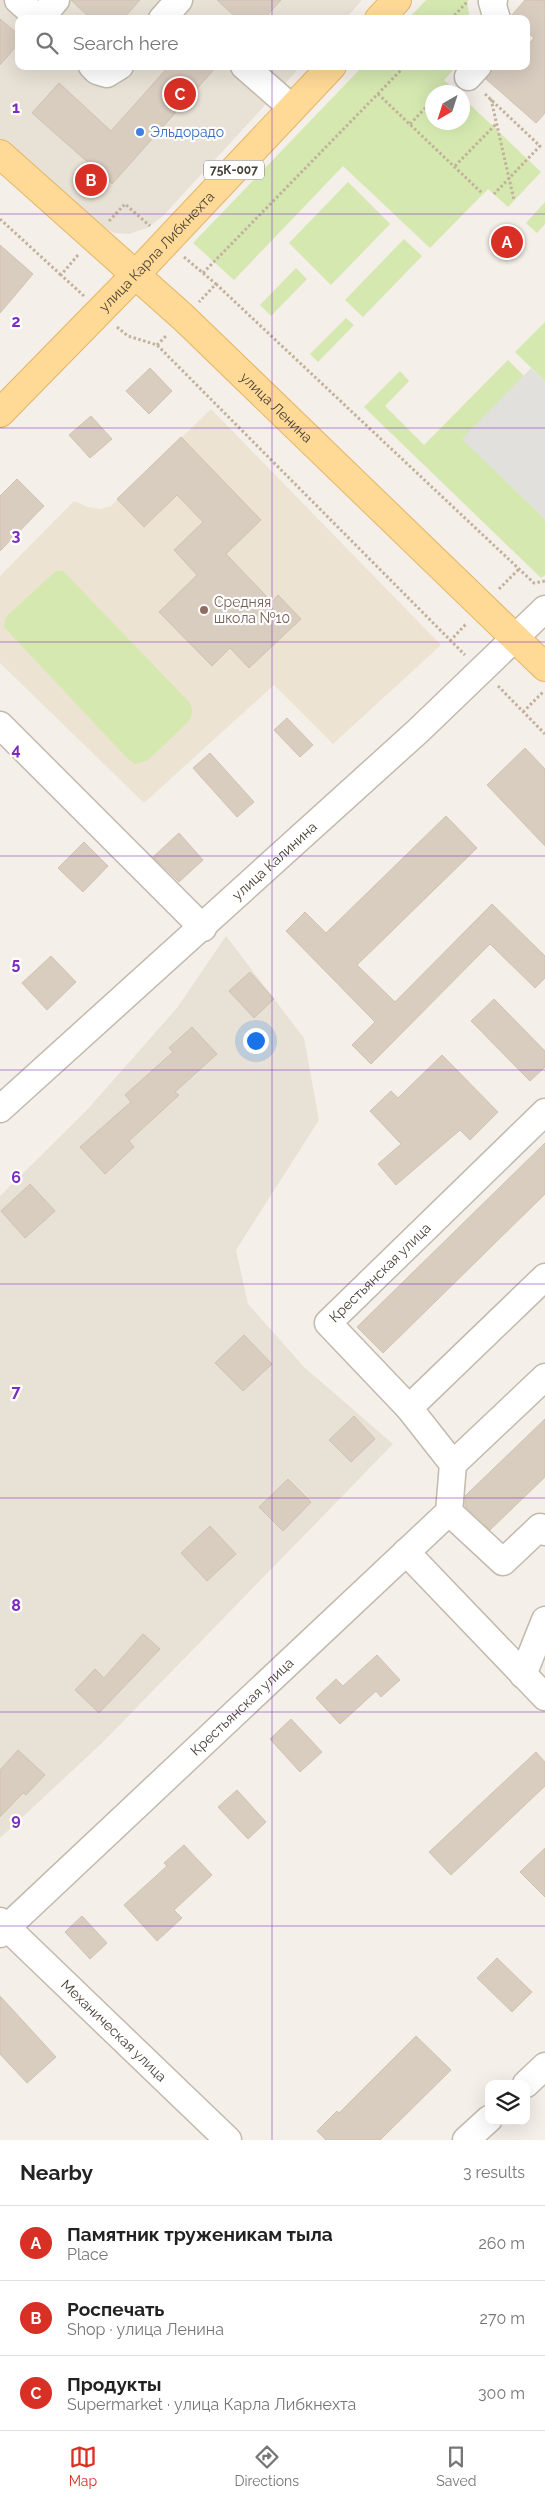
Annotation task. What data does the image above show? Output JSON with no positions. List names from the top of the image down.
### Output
{
  "streets": {
    "main road": ["75К-007", "улица Карла Либкнехта", "улица Ленина"],
    "street": ["улица Калинина", "Крестьянская улица", "Механическая улица"]
  },
  "crossings": [
    ["улица Карла Либкнехта", "улица Ленина"],
    ["улица Ленина", "улица Калинина"],
    ["Крестьянская улица", "Механическая улица"]
  ],
  "places": ["Эльдорадо", "Средняя школа №10"],
  "north": "bottom left",
  "page": {
    "search": "Search here",
    "pins": ["C", "B", "A"],
    "heading": ["Nearby", "3 results"],
    "list": [
      {
        "mark": "A",
        "name": "Памятник труженикам тыла",
        "note": "Place",
        "value": "260 m"
      },
      {
        "mark": "B",
        "name": "Роспечать",
        "note": "Shop · улица Ленина",
        "value": "270 m"
      },
      {
        "mark": "C",
        "name": "Продукты",
        "note": "Supermarket · улица Карла Либкнехта",
        "value": "300 m"
      }
    ],
    "nav": ["Map", "Directions", "Saved"]
  },
  "grid": {
    "rows": [
      "1",
      "2",
      "3",
      "4",
      "5",
      "6",
      "7",
      "8",
      "9"
    ]
  }
}
